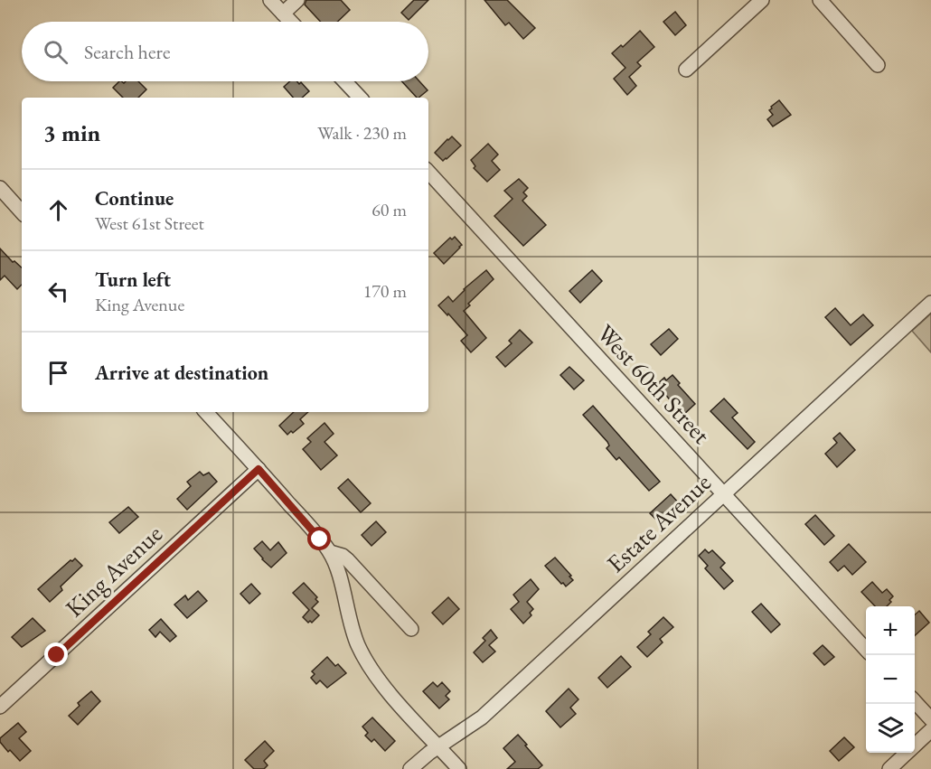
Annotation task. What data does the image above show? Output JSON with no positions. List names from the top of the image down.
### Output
{
  "streets": {
    "street": ["West 60th Street", "Estate Avenue", "King Avenue"]
  },
  "crossings": [
    ["West 60th Street", "Estate Avenue"]
  ],
  "page": {
    "search": "Search here",
    "heading": ["3 min", "Walk · 230 m"],
    "list": [
      ["Continue", "West 61st Street", "60 m"],
      ["Turn left", "King Avenue", "170 m"],
      "Arrive at destination"
    ],
    "map_buttons": ["+", "−"]
  }
}
